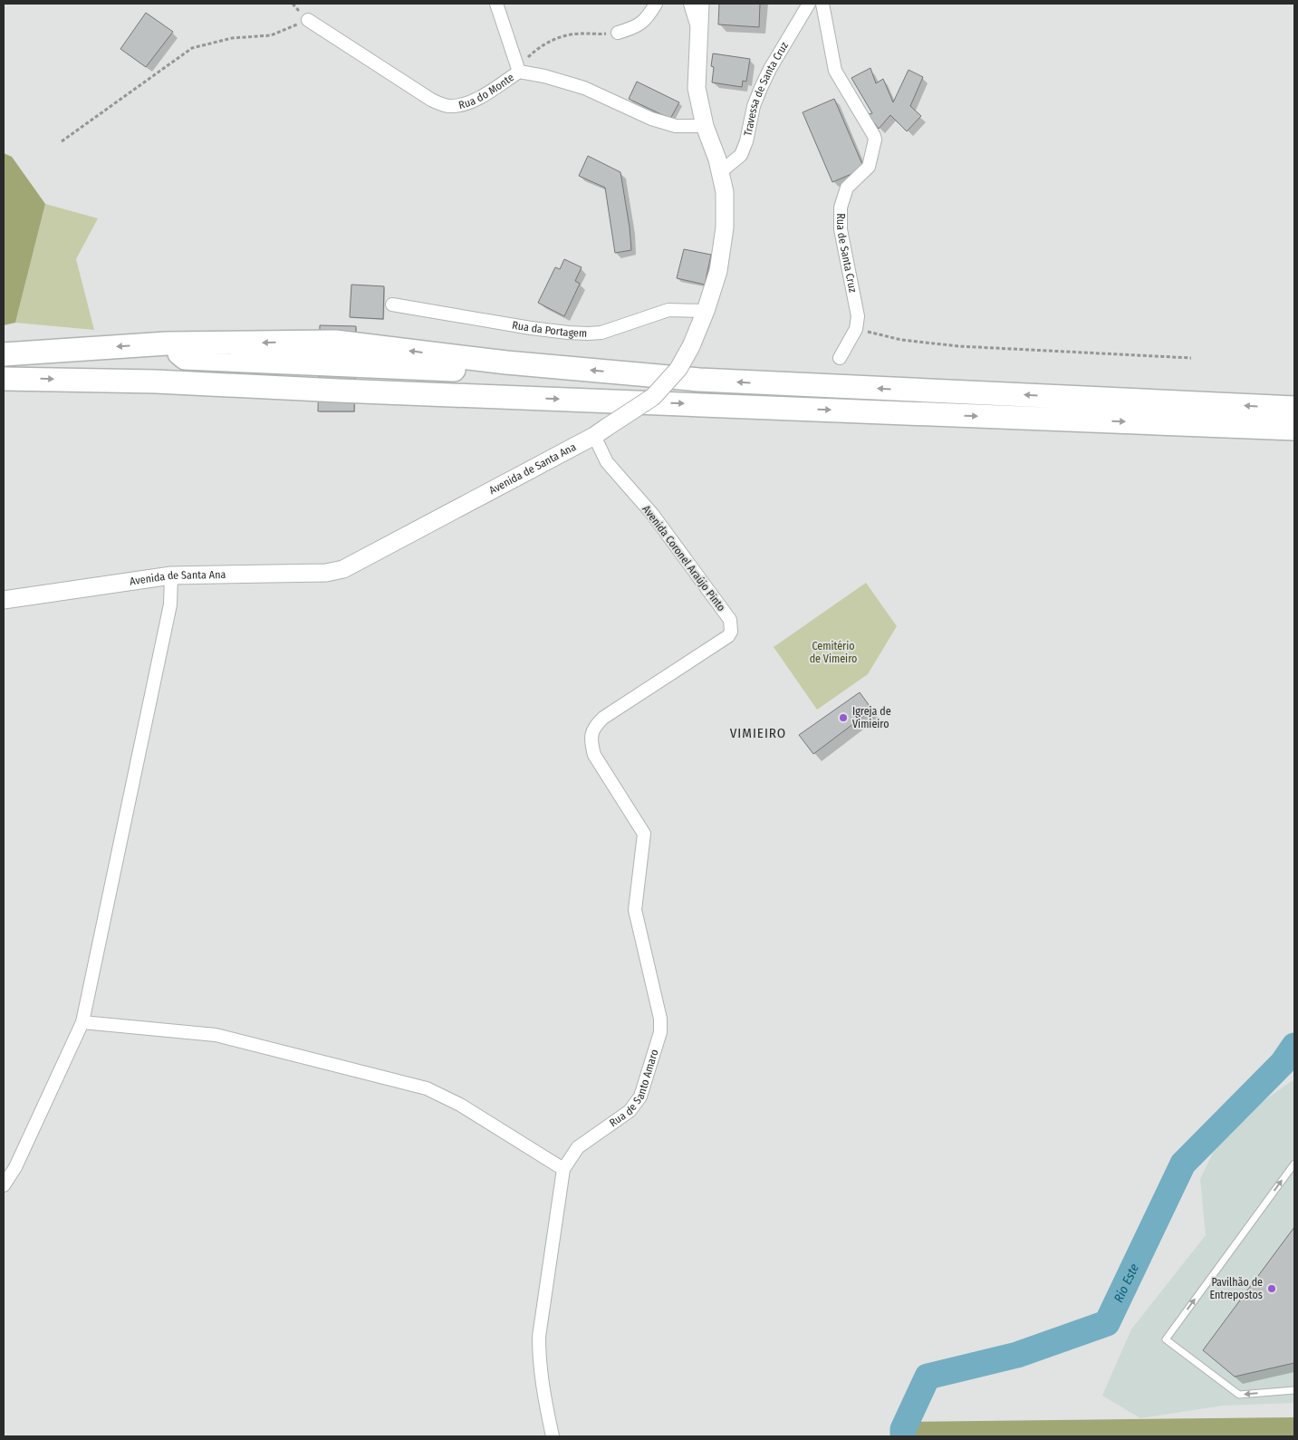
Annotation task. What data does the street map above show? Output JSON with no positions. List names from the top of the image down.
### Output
{
  "streets": {
    "street": [
      "Rua do Monte",
      "Travessa de Santa Cruz",
      "Rua de Santa Cruz",
      "Rua da Portagem",
      "Avenida de Santa Ana",
      "Avenida Coronel Araújo Pinto",
      "Rua de Santo Amaro"
    ]
  },
  "crossings": [
    ["Rua do Monte", "Avenida de Santa Ana"],
    ["Travessa de Santa Cruz", "Avenida de Santa Ana"],
    ["Rua da Portagem", "Avenida de Santa Ana"],
    ["Avenida de Santa Ana", "Avenida Coronel Araújo Pinto"],
    ["Avenida Coronel Araújo Pinto", "Rua de Santo Amaro"]
  ],
  "districts": ["VIMIEIRO"],
  "water": ["Rio Este"],
  "parks": ["Cemitério de Vimeiro"],
  "places": ["Igreja de Vimieiro", "Pavilhão de Entrepostos"]
}
